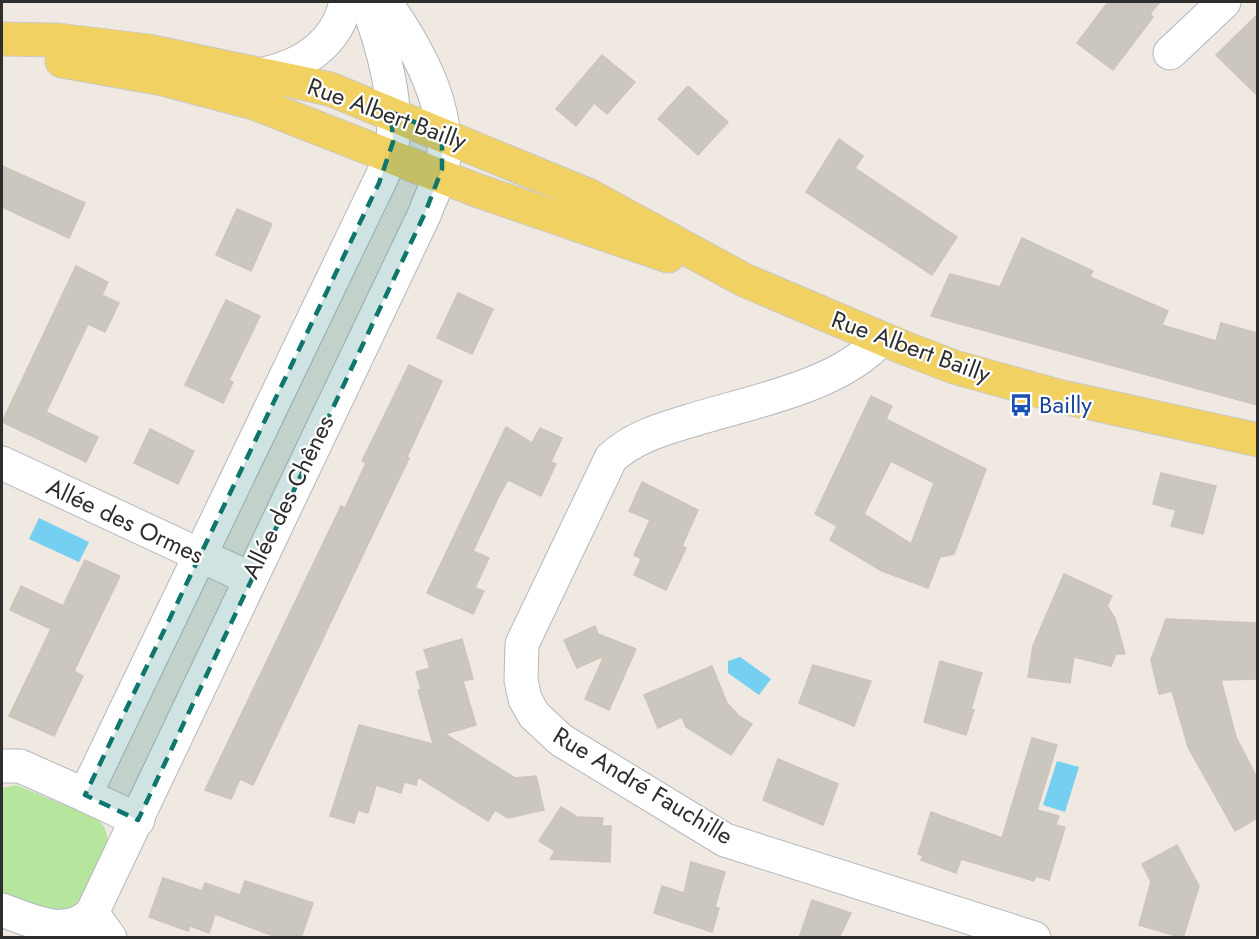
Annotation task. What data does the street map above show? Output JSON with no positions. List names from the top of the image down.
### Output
{
  "streets": {
    "main road": ["Rue Albert Bailly"],
    "street": ["Allée des Chênes", "Allée des Ormes", "Rue André Fauchille"]
  },
  "crossings": [
    ["Rue Albert Bailly", "Allée des Chênes"],
    ["Rue Albert Bailly", "Rue André Fauchille"],
    ["Allée des Chênes", "Allée des Ormes"]
  ],
  "places": {
    "bus stop": ["Bailly"]
  }
}
